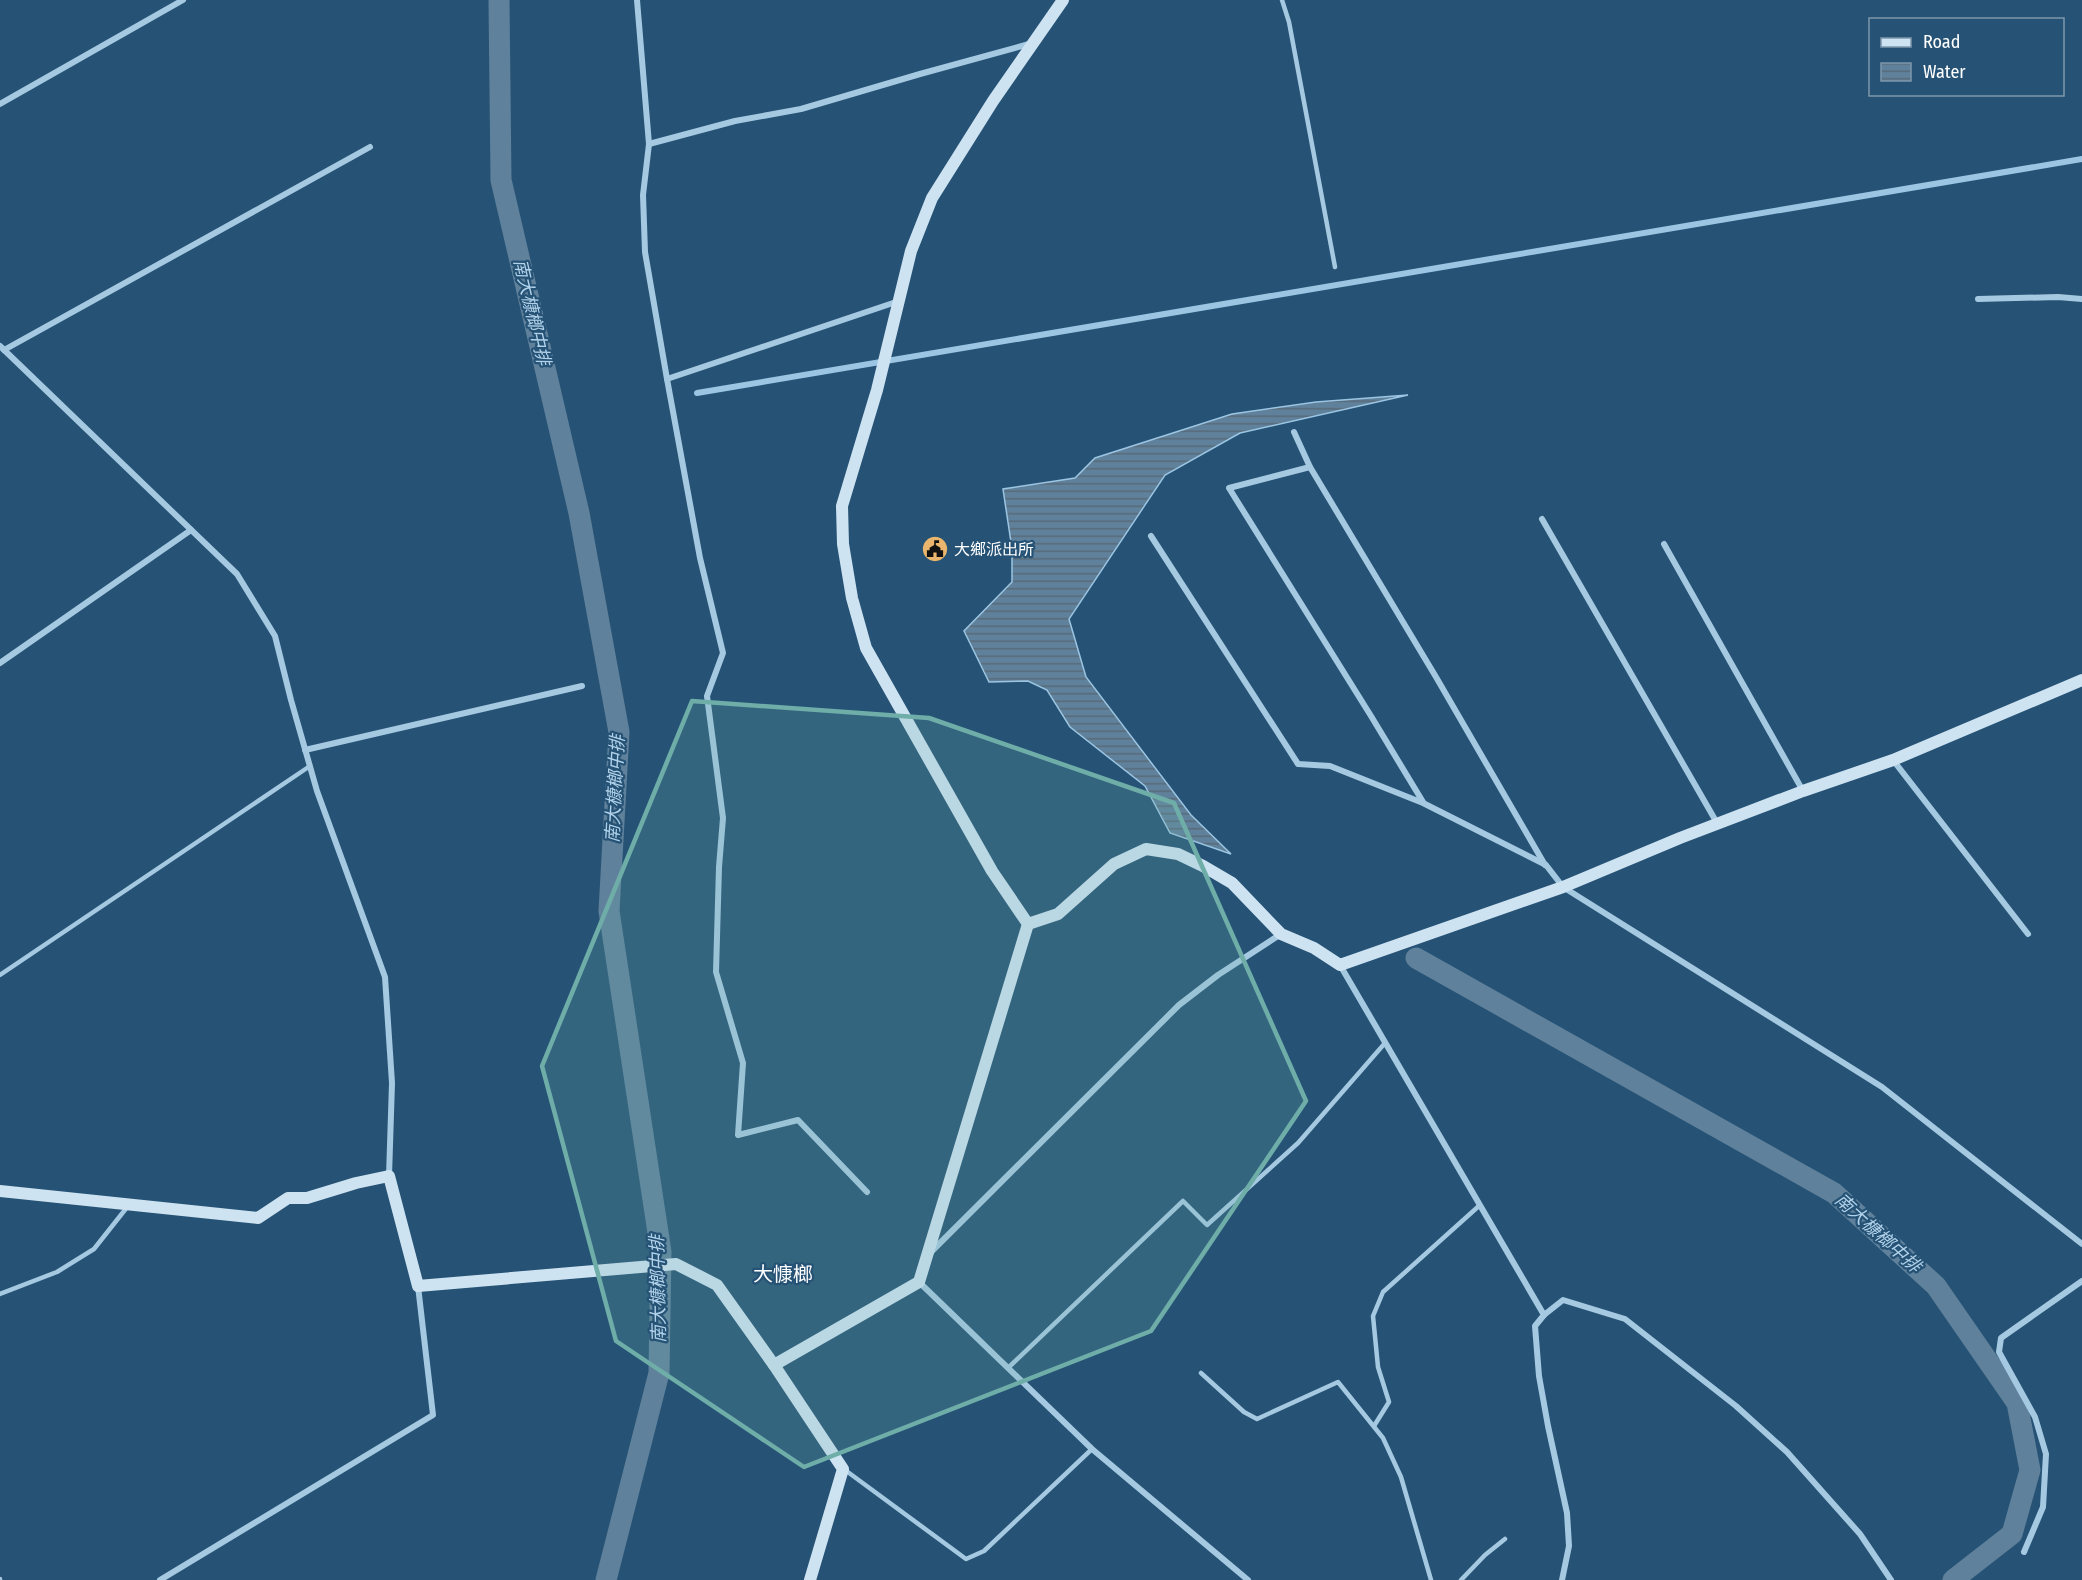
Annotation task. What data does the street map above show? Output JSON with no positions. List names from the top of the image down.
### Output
{
  "districts": ["大慷榔"],
  "water": ["南大槺榔中排"],
  "places": {
    "public building": ["大鄉派出所"]
  },
  "legend": ["Road", "Water"]
}
